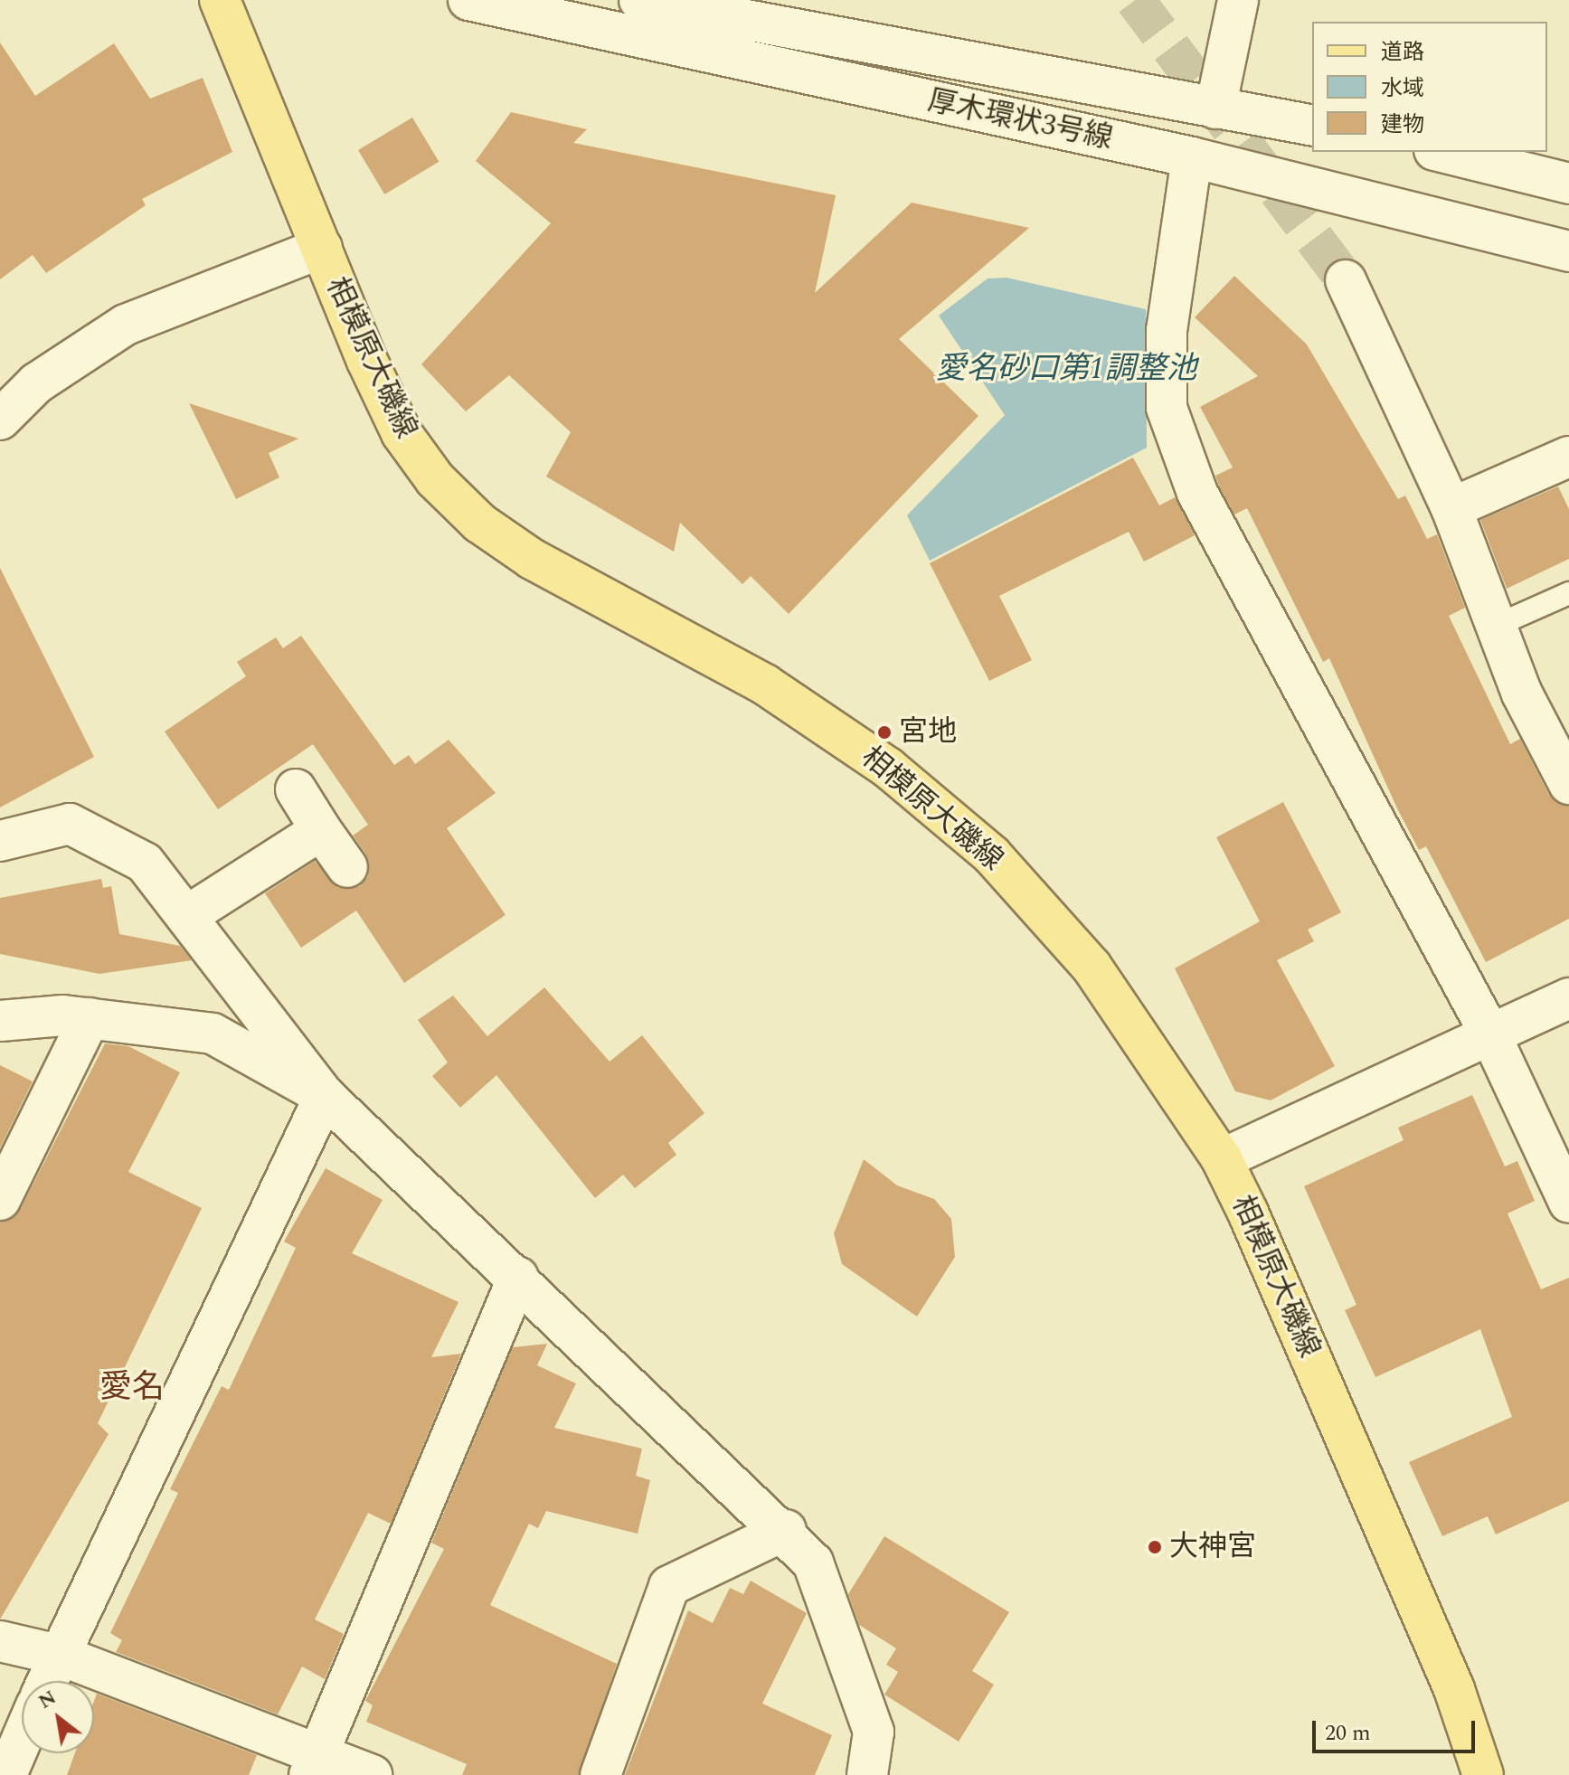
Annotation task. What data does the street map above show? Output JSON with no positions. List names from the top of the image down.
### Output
{
  "streets": {
    "main road": ["相模原大磯線"],
    "street": ["厚木環状3号線"]
  },
  "districts": ["愛名"],
  "water": ["愛名砂口第1調整池"],
  "places": ["宮地", "大神宮"],
  "legend": ["道路", "水域", "建物"],
  "scale_bar": "20 m",
  "north": "top left"
}
